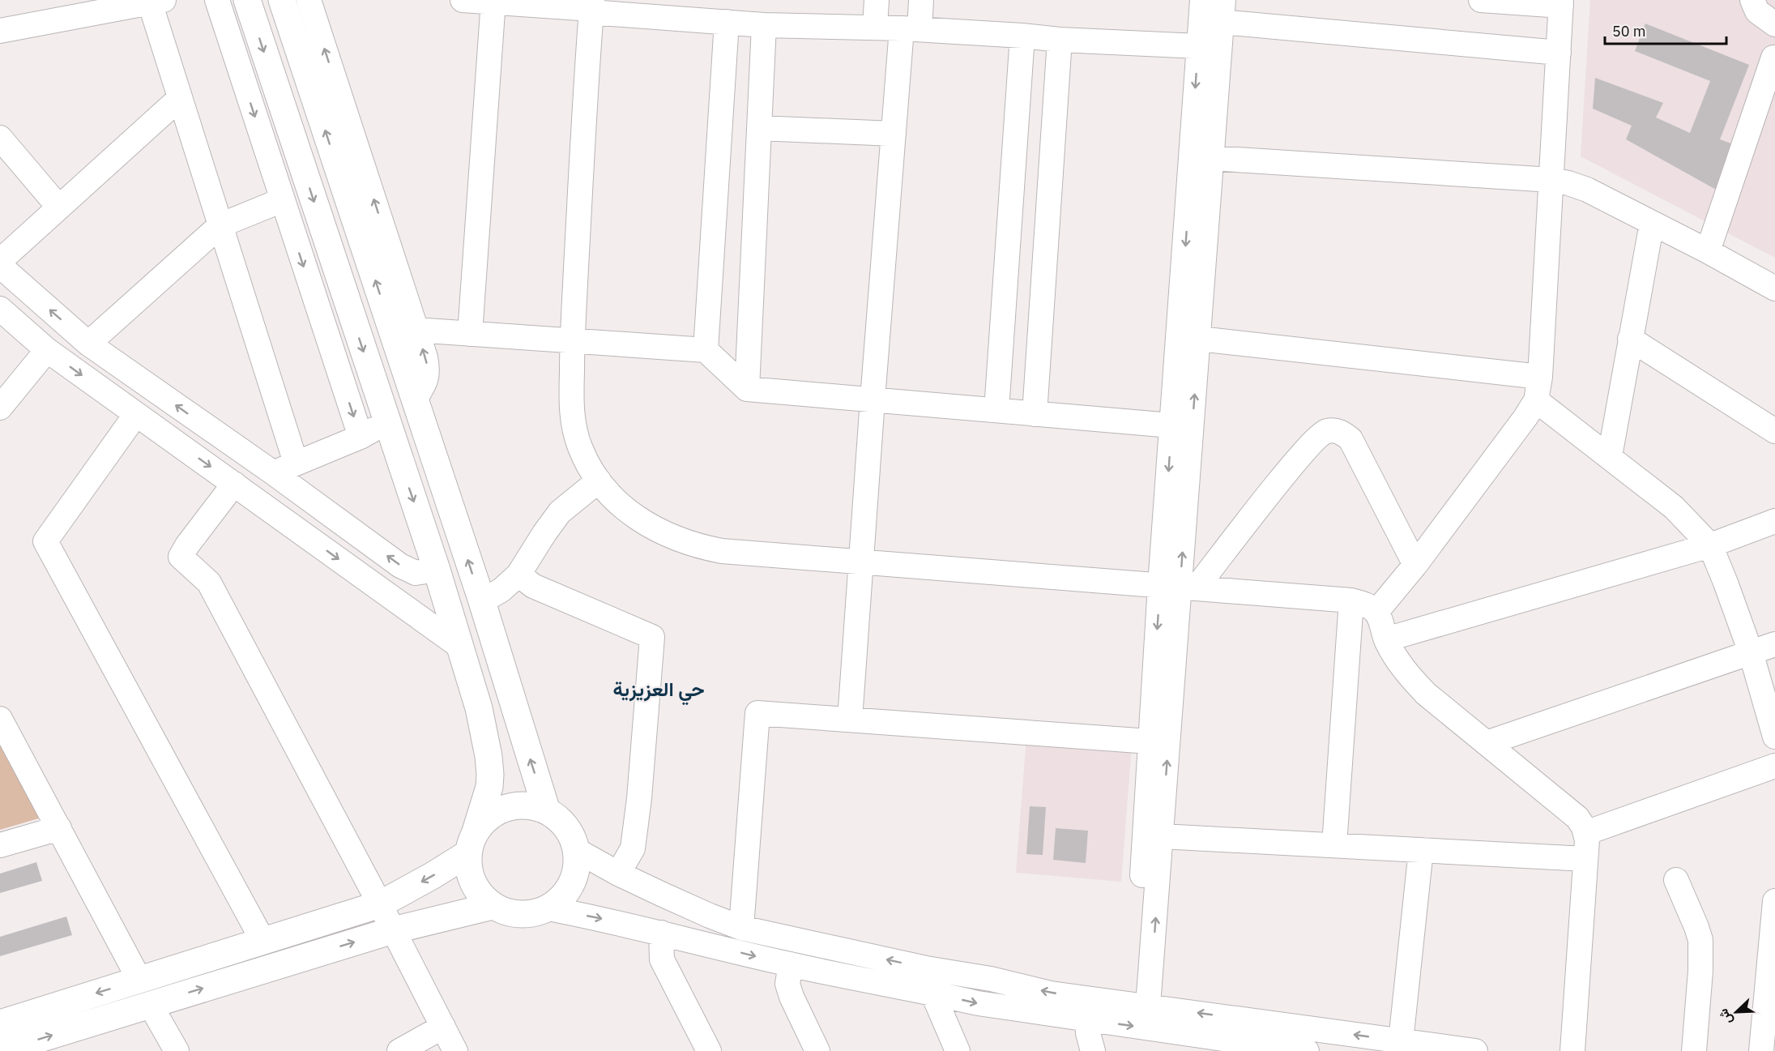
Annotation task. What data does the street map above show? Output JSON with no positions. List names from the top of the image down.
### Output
{
  "districts": ["حي العزيزية"],
  "scale_bar": "50 m",
  "north": "bottom left"
}
